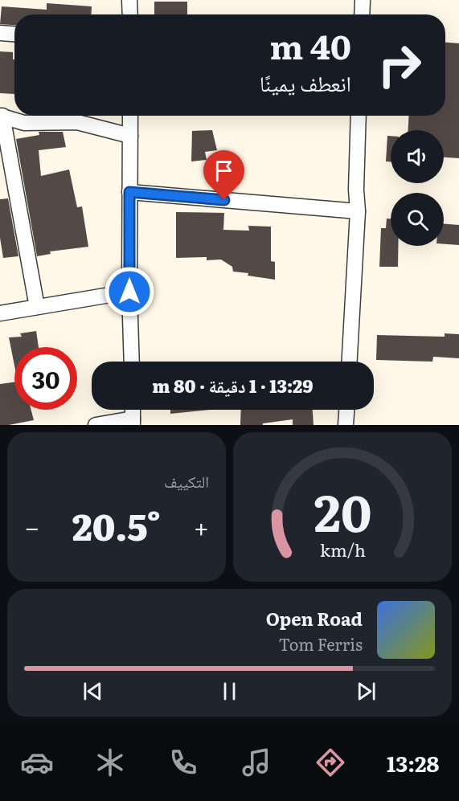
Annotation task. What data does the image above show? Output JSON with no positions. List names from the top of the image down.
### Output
{
  "page": {
    "turn": ["40 m", "انعطف يمينًا"],
    "limit": "30",
    "trip": "13:29 · 1 دقيقة · 80 m",
    "tile": "التكييف",
    "heat": ["−", "20.5°", "+"],
    "song": ["Open Road", "Tom Ferris"],
    "tabs": "13:28",
    "gauge": ["20", "km/h"]
  }
}
